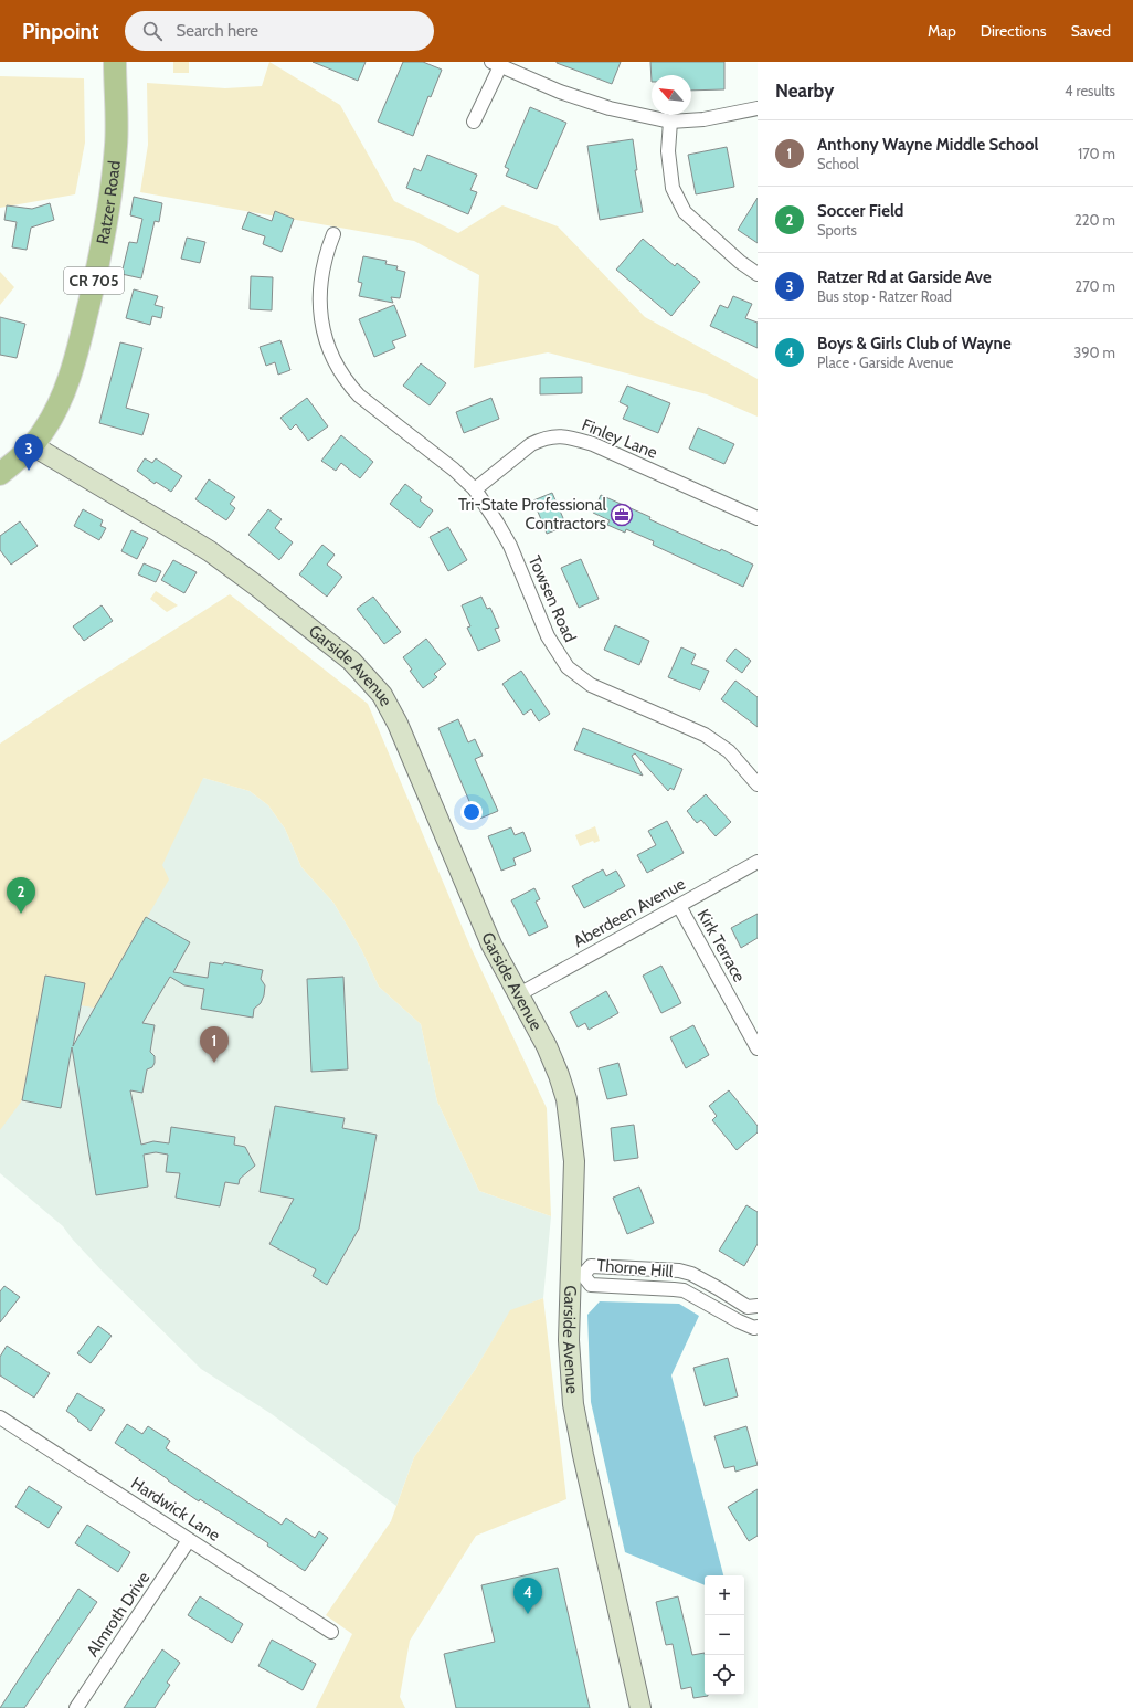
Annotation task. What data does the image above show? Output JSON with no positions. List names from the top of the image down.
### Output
{
  "streets": {
    "main road": ["Ratzer Road", "CR 705"],
    "street": [
      "Finley Lane",
      "Towsen Road",
      "Garside Avenue",
      "Aberdeen Avenue",
      "Kirk Terrace",
      "Thorne Hill",
      "Hardwick Lane",
      "Almroth Drive"
    ]
  },
  "crossings": [
    ["Ratzer Road", "Garside Avenue"],
    ["Finley Lane", "Towsen Road"],
    ["Garside Avenue", "Aberdeen Avenue"],
    ["Garside Avenue", "Thorne Hill"],
    ["Aberdeen Avenue", "Kirk Terrace"],
    ["Hardwick Lane", "Almroth Drive"]
  ],
  "places": {
    "office": ["Tri-State Professional Contractors"]
  },
  "north": "top left",
  "page": {
    "header": "Pinpoint",
    "search": "Search here",
    "nav": ["Map", "Directions", "Saved"],
    "heading": ["Nearby", "4 results"],
    "list": [
      {
        "mark": "1",
        "name": "Anthony Wayne Middle School",
        "note": "School",
        "value": "170 m"
      },
      {
        "mark": "2",
        "name": "Soccer Field",
        "note": "Sports",
        "value": "220 m"
      },
      {
        "mark": "3",
        "name": "Ratzer Rd at Garside Ave",
        "note": "Bus stop · Ratzer Road",
        "value": "270 m"
      },
      {
        "mark": "4",
        "name": "Boys & Girls Club of Wayne",
        "note": "Place · Garside Avenue",
        "value": "390 m"
      }
    ],
    "pins": [
      "3",
      "2",
      "1",
      "4"
    ],
    "map_buttons": ["+", "−"]
  }
}
